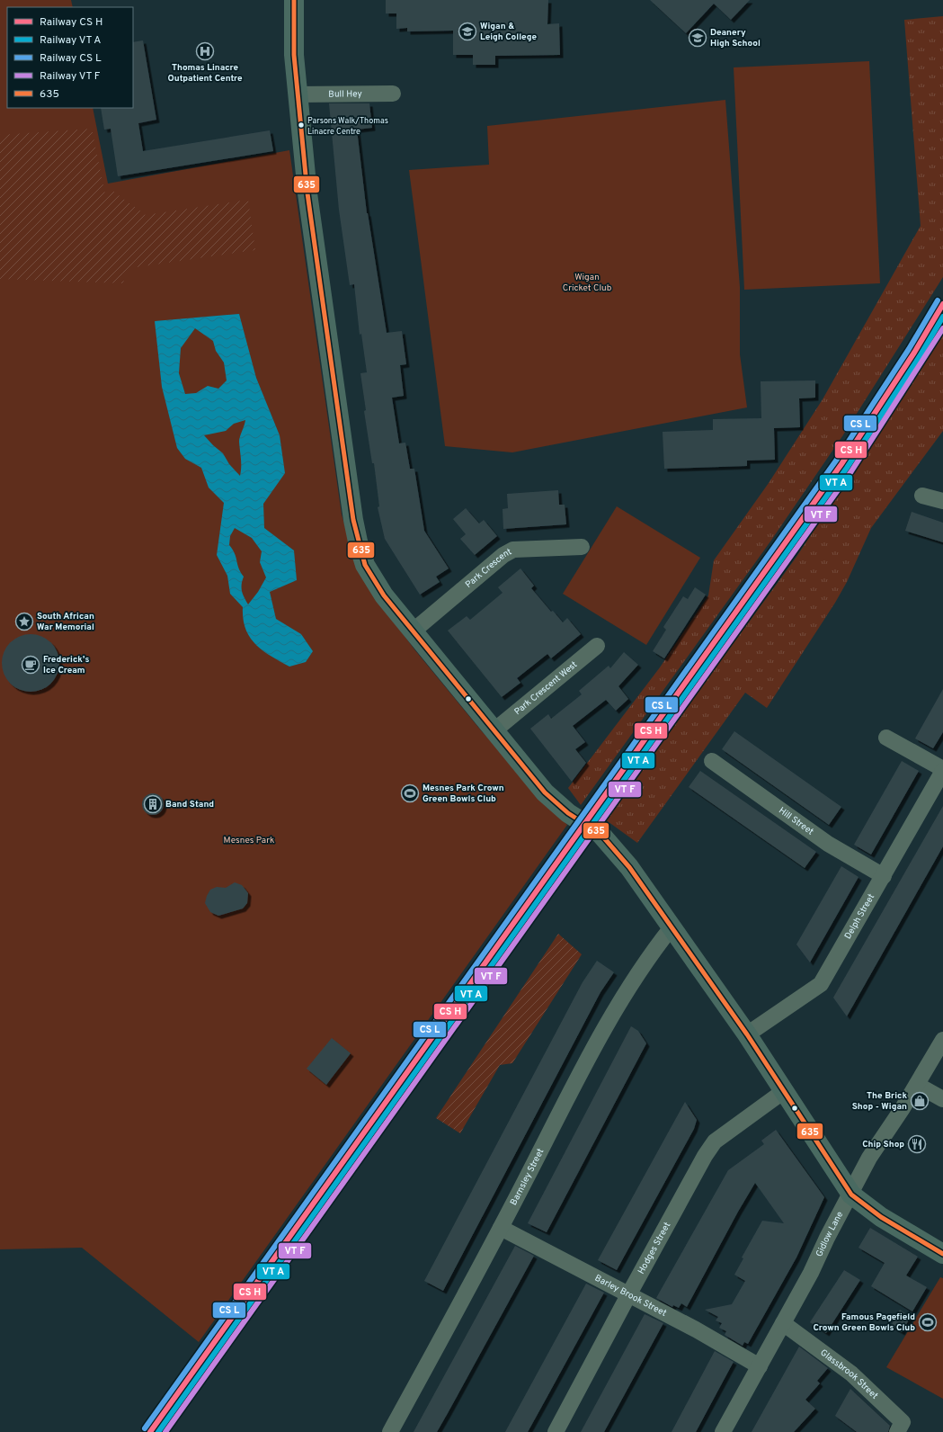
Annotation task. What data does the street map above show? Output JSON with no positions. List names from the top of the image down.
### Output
{
  "streets": {
    "street": [
      "Bull Hey",
      "Park Crescent",
      "Park Crescent West",
      "Hill Street",
      "Delph Street",
      "Barnsley Street",
      "Gidlow Lane",
      "Hodges Street",
      "Barley Brook Street",
      "Glassbrook Street"
    ]
  },
  "crossings": [
    ["Hill Street", "Delph Street"],
    ["Barnsley Street", "Barley Brook Street"],
    ["Gidlow Lane", "Barley Brook Street"],
    ["Gidlow Lane", "Glassbrook Street"],
    ["Hodges Street", "Barley Brook Street"]
  ],
  "parks": ["Wigan Cricket Club", "Mesnes Park"],
  "places": {
    "school or university": ["Wigan & Leigh College", "Deanery High School"],
    "hospital": ["Thomas Linacre Outpatient Centre"],
    "other": ["Parsons Walk/Thomas Linacre Centre"],
    "place": ["South African War Memorial"],
    "cafe": ["Frederick's Ice Cream"],
    "sports": ["Mesnes Park Crown Green Bowls Club", "Famous Pagefield Crown Green Bowls Club"],
    "building": ["Band Stand"],
    "shop": ["The Brick Shop - Wigan"],
    "restaurant": ["Chip Shop"]
  },
  "lines": ["transit line 635"],
  "legend": [
    "Railway CS H",
    "Railway VT A",
    "Railway CS L",
    "Railway VT F",
    "635"
  ]
}
